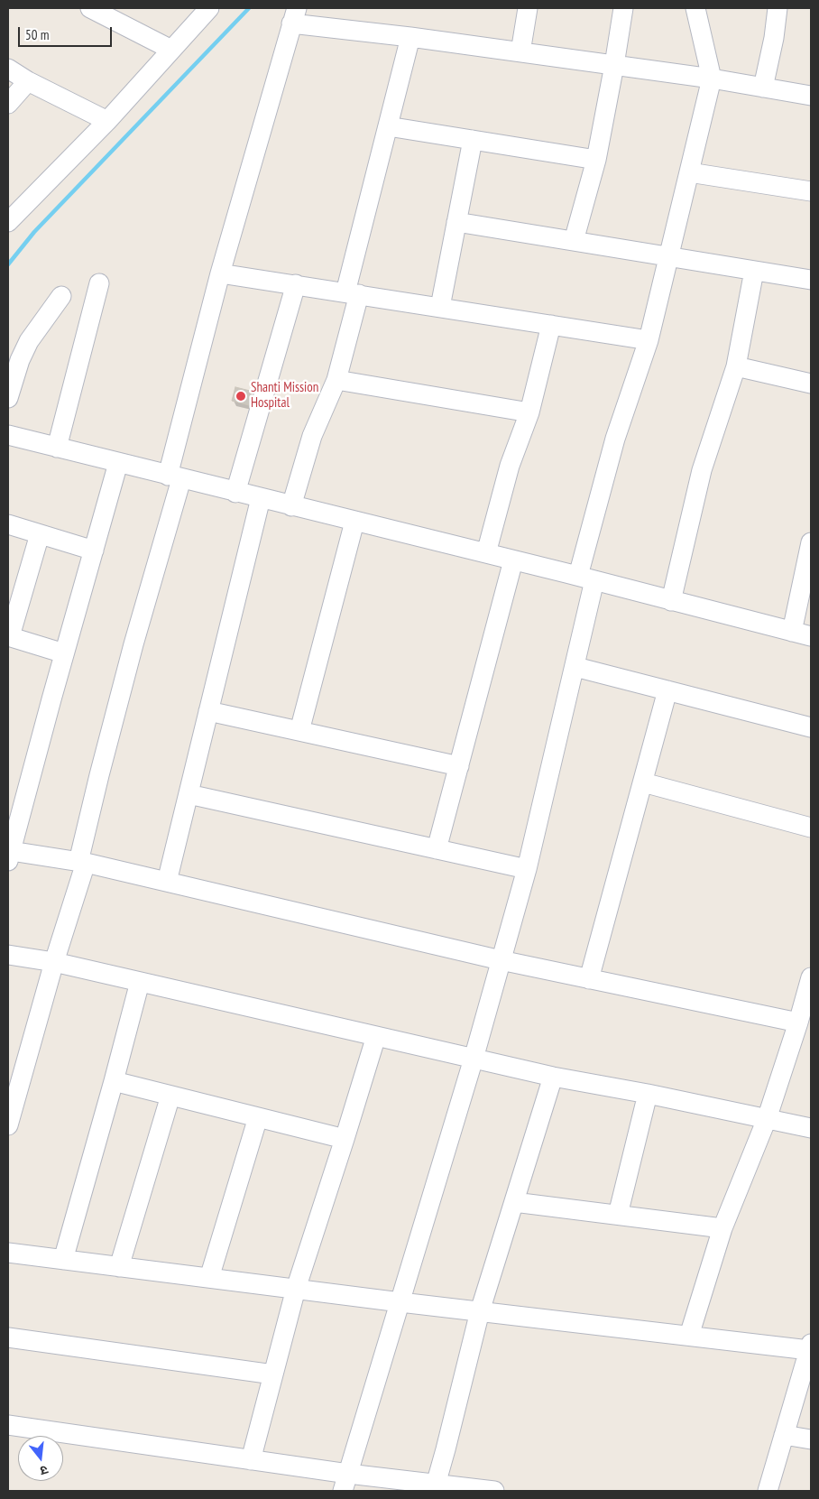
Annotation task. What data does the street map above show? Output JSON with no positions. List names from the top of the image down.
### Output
{
  "places": ["Shanti Mission Hospital"],
  "scale_bar": "50 m",
  "north": "bottom"
}
